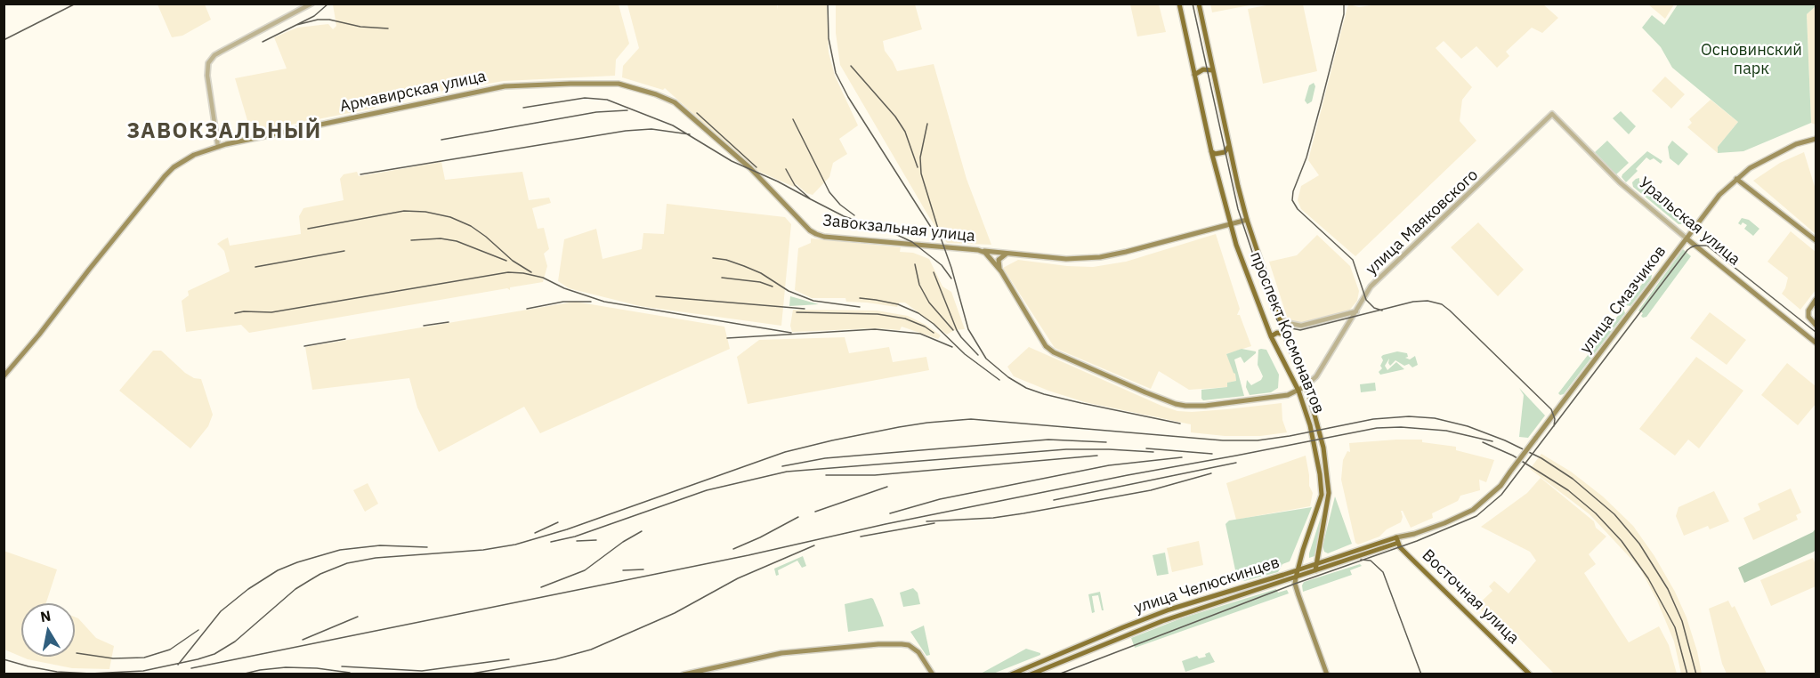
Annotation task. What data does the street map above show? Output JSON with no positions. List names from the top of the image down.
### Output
{
  "streets": {
    "main road": [
      "Армавирская улица",
      "Уральская улица",
      "Завокзальная улица",
      "улица Смазчиков",
      "проспект Космонавтов",
      "улица Челюскинцев",
      "Восточная улица"
    ],
    "street": ["улица Маяковского"]
  },
  "crossings": [
    ["Армавирская улица", "Завокзальная улица"],
    ["Уральская улица", "улица Маяковского"],
    ["Уральская улица", "улица Смазчиков"],
    ["улица Маяковского", "Завокзальная улица"],
    ["улица Маяковского", "проспект Космонавтов"],
    ["Завокзальная улица", "проспект Космонавтов"],
    ["улица Смазчиков", "улица Челюскинцев"],
    ["проспект Космонавтов", "улица Челюскинцев"],
    ["улица Челюскинцев", "Восточная улица"]
  ],
  "districts": ["ЗАВОКЗАЛЬНЫЙ"],
  "parks": ["Основинский парк"],
  "north": "top"
}
